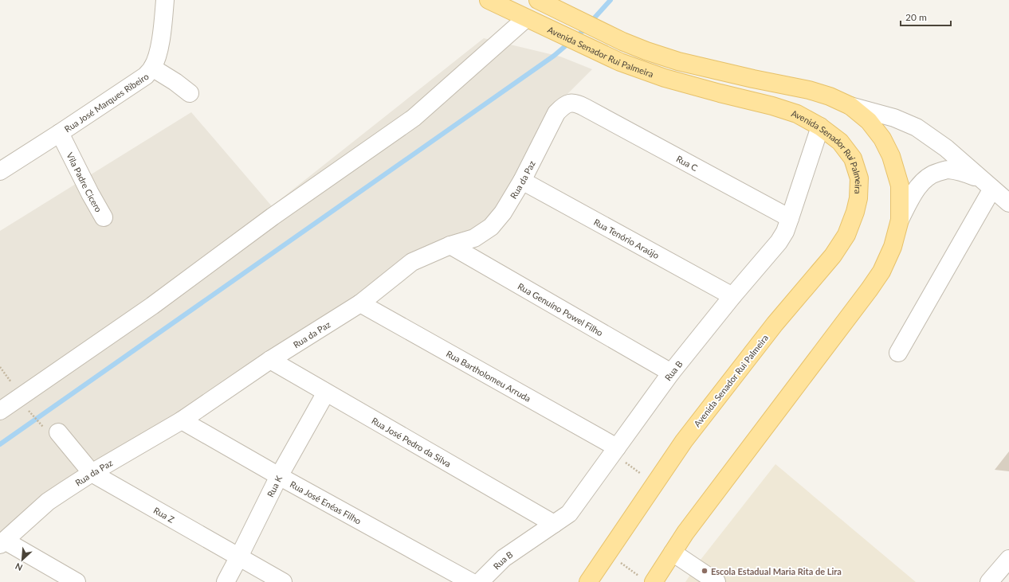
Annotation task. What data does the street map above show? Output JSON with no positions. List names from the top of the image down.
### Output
{
  "streets": {
    "main road": ["Avenida Senador Rui Palmeira"],
    "street": [
      "Rua José Marques Ribeiro",
      "Rua C",
      "Rua da Paz",
      "Vila Padre Cicero",
      "Rua Tenório Araújo",
      "Rua Genuíno Powel Filho",
      "Rua B",
      "Rua Bartholomeu Arruda",
      "Rua José Pedro da Silva",
      "Rua K",
      "Rua José Enéas Filho",
      "Rua Z"
    ]
  },
  "crossings": [
    ["Avenida Senador Rui Palmeira", "Rua B"],
    ["Rua José Marques Ribeiro", "Vila Padre Cicero"],
    ["Rua C", "Rua da Paz"],
    ["Rua C", "Rua B"],
    ["Rua da Paz", "Rua Tenório Araújo"],
    ["Rua da Paz", "Rua Genuíno Powel Filho"],
    ["Rua da Paz", "Rua Bartholomeu Arruda"],
    ["Rua da Paz", "Rua José Pedro da Silva"],
    ["Rua da Paz", "Rua José Enéas Filho"],
    ["Rua da Paz", "Rua Z"],
    ["Rua Tenório Araújo", "Rua B"],
    ["Rua Genuíno Powel Filho", "Rua B"],
    ["Rua B", "Rua Bartholomeu Arruda"],
    ["Rua B", "Rua José Pedro da Silva"],
    ["Rua José Pedro da Silva", "Rua K"],
    ["Rua K", "Rua José Enéas Filho"],
    ["Rua K", "Rua Z"]
  ],
  "places": ["Escola Estadual Maria Rita de Lira"],
  "scale_bar": "20 m",
  "north": "bottom left"
}
